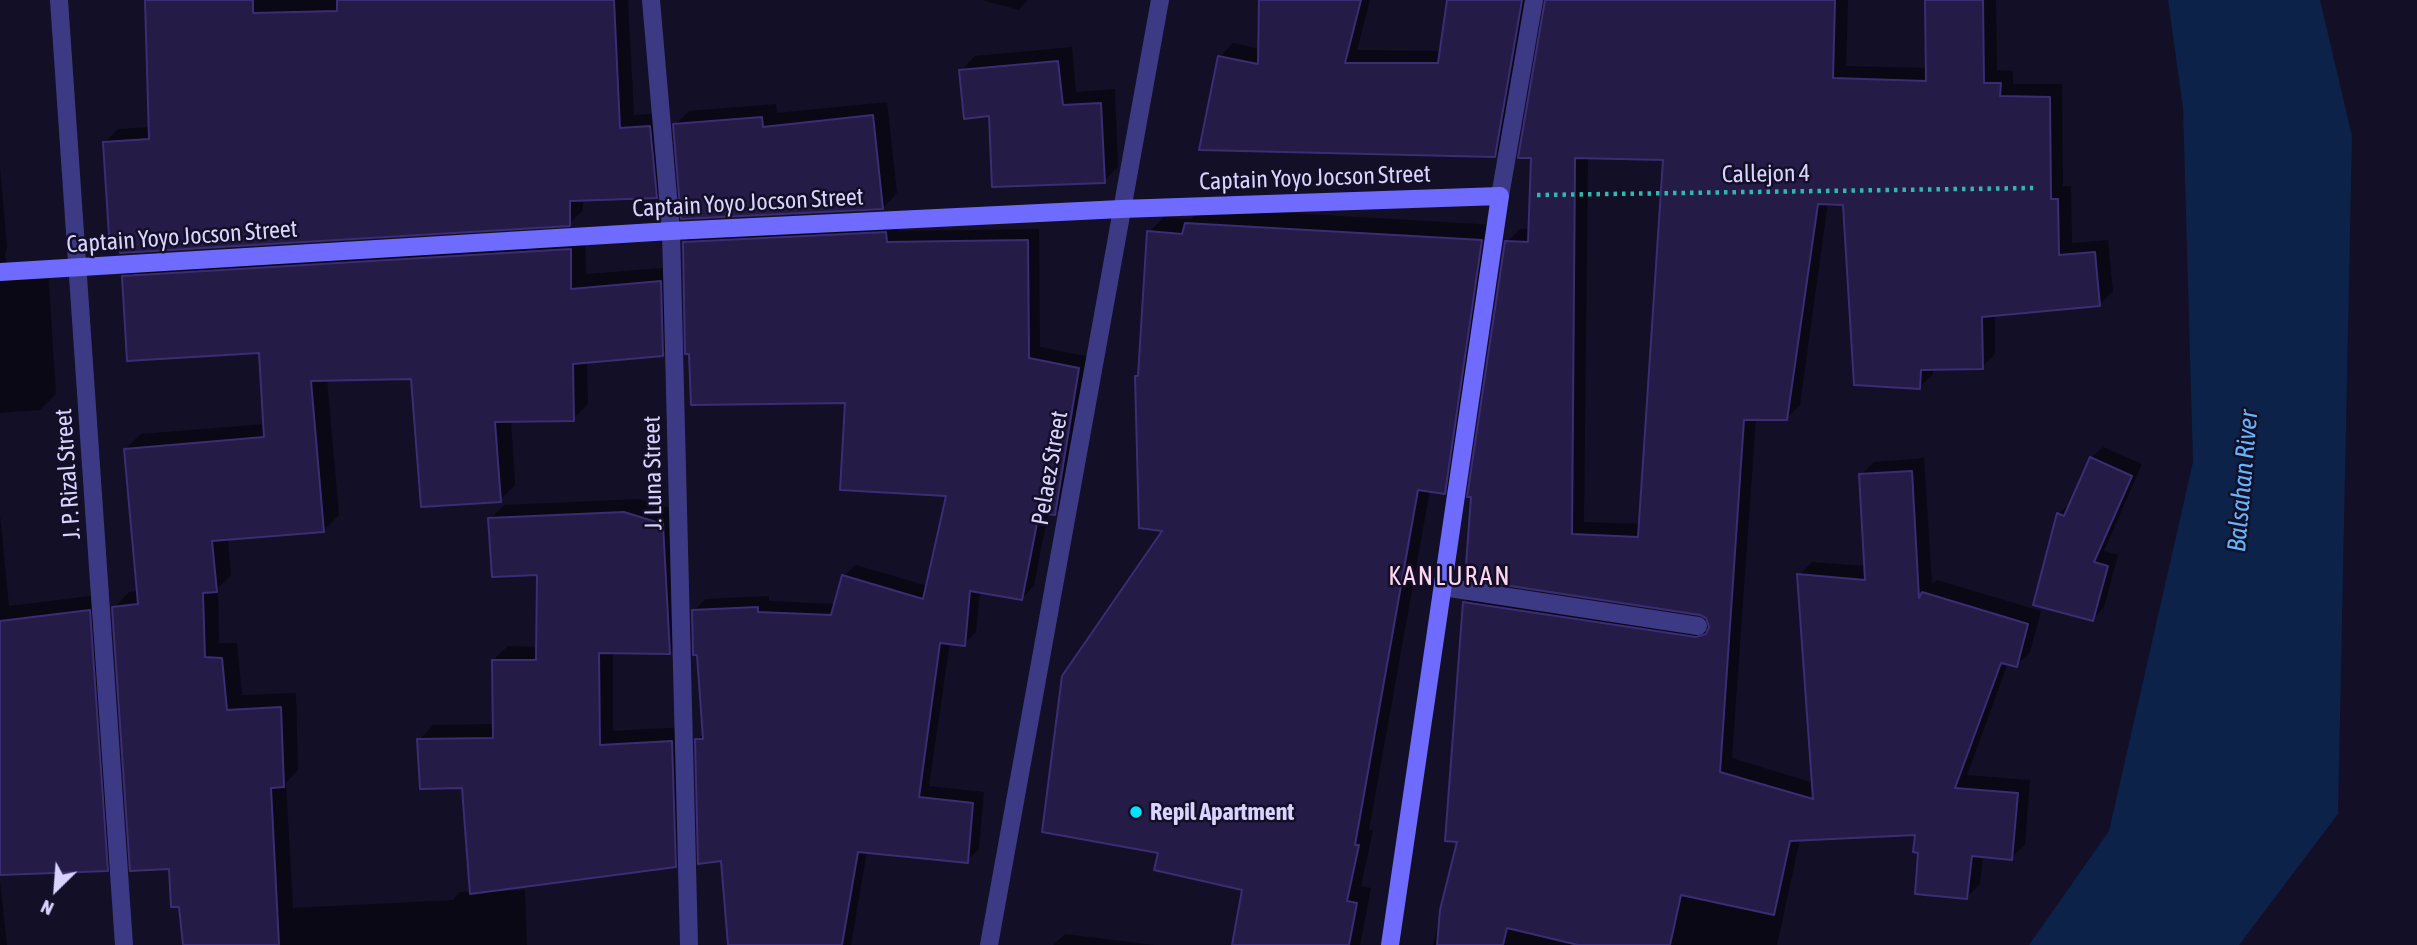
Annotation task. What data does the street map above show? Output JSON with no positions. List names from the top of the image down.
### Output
{
  "streets": {
    "main road": ["Captain Yoyo Jocson Street"],
    "street": ["Pelaez Street", "J. Luna Street", "J. P. Rizal Street"],
    "path": ["Callejon 4"]
  },
  "crossings": [
    ["Callejon 4", "Captain Yoyo Jocson Street"],
    ["Captain Yoyo Jocson Street", "Pelaez Street"],
    ["Captain Yoyo Jocson Street", "J. Luna Street"],
    ["Captain Yoyo Jocson Street", "J. P. Rizal Street"]
  ],
  "districts": ["KANLURAN"],
  "water": ["Balsahan River"],
  "places": ["Repil Apartment"],
  "north": "bottom left"
}
